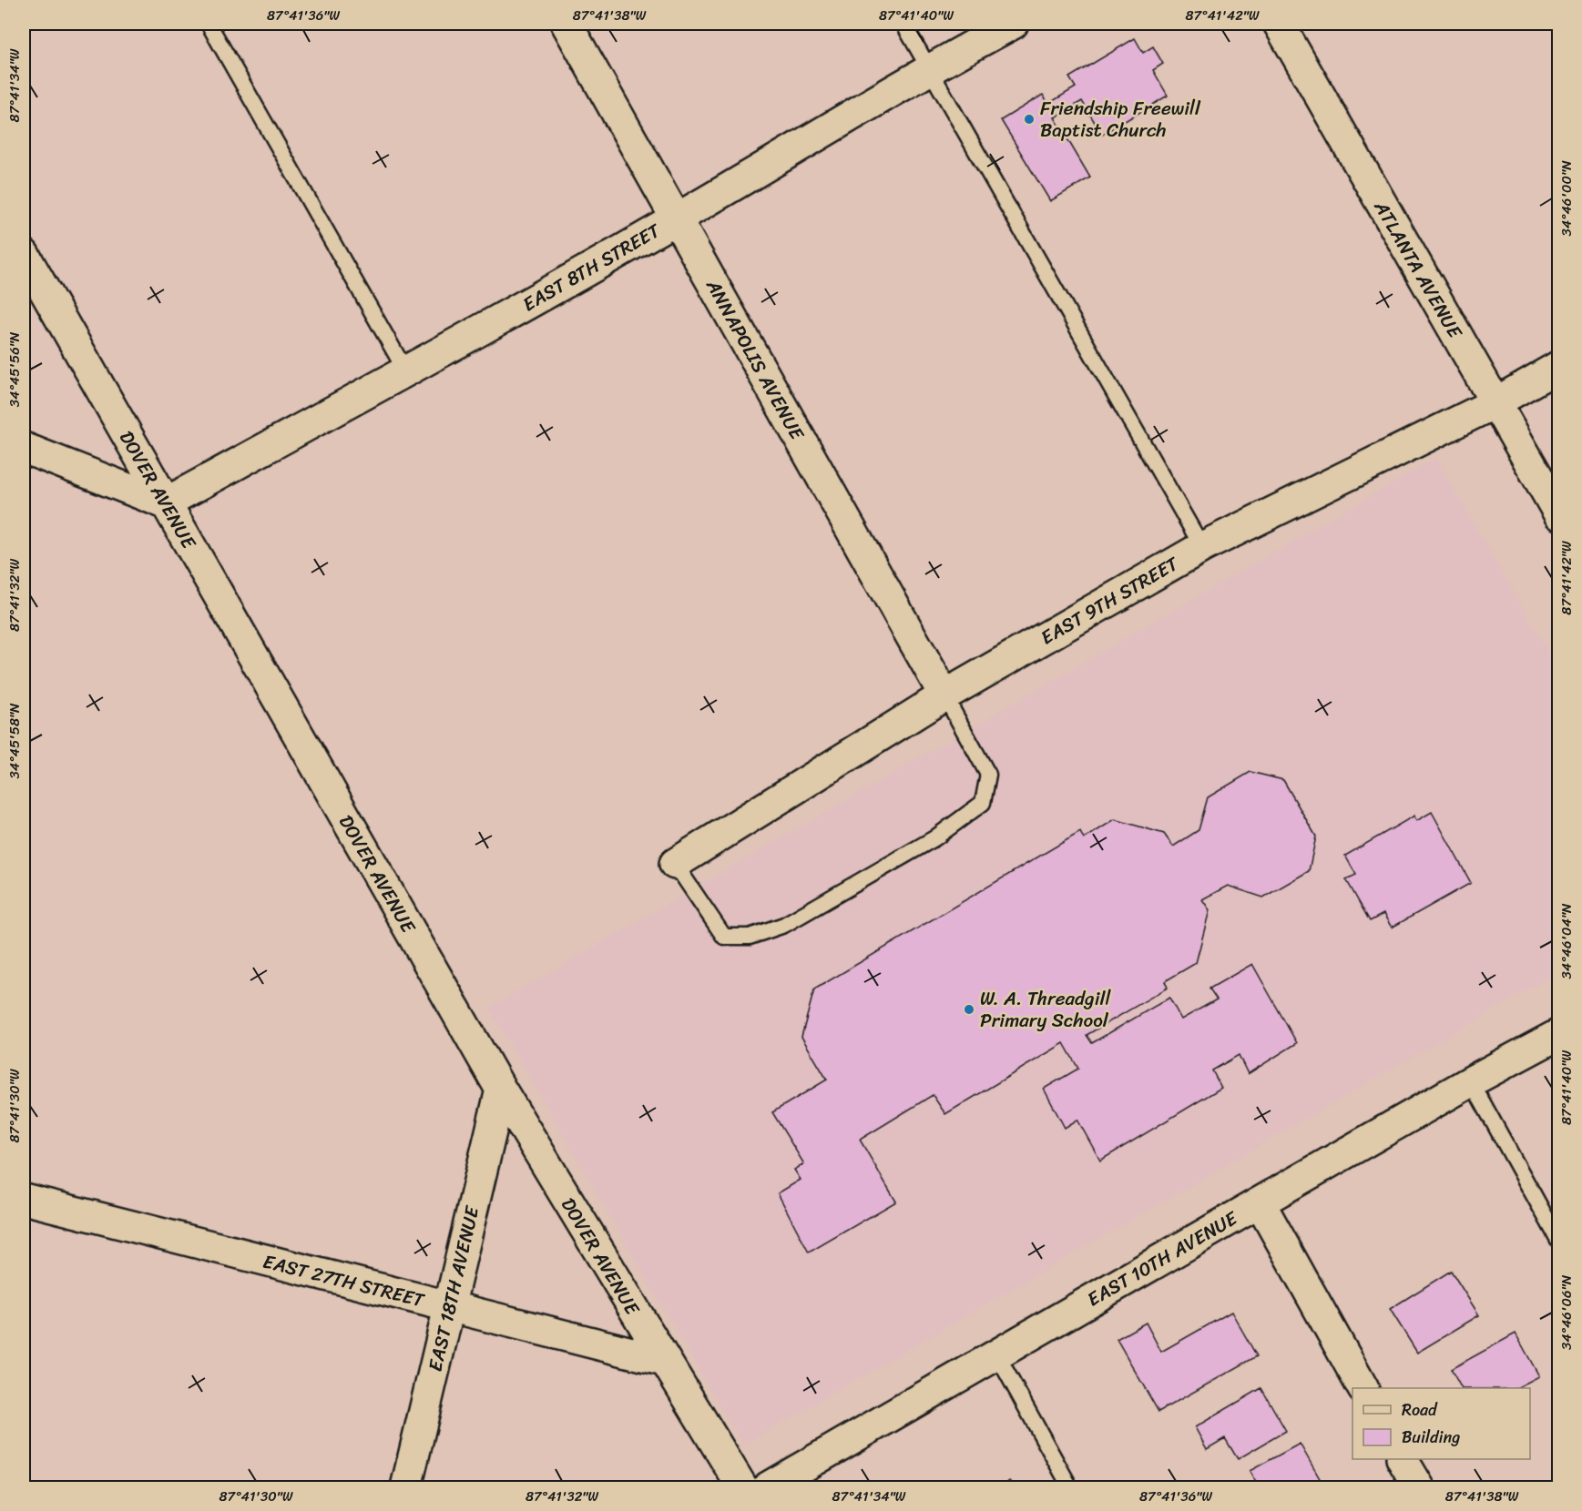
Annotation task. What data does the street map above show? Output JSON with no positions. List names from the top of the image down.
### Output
{
  "streets": {
    "street": [
      "EAST 8TH STREET",
      "ATLANTA AVENUE",
      "ANNAPOLIS AVENUE",
      "DOVER AVENUE",
      "EAST 9TH STREET",
      "EAST 10TH AVENUE",
      "EAST 27TH STREET",
      "EAST 18TH AVENUE"
    ]
  },
  "crossings": [
    ["EAST 8TH STREET", "ANNAPOLIS AVENUE"],
    ["EAST 8TH STREET", "DOVER AVENUE"],
    ["ATLANTA AVENUE", "EAST 9TH STREET"],
    ["ANNAPOLIS AVENUE", "EAST 9TH STREET"],
    ["DOVER AVENUE", "EAST 27TH STREET"],
    ["DOVER AVENUE", "EAST 18TH AVENUE"],
    ["EAST 27TH STREET", "EAST 18TH AVENUE"]
  ],
  "places": ["Friendship Freewill Baptist Church", "W. A. Threadgill Primary School"],
  "legend": ["Road", "Building"],
  "coordinates": [
    "87°41'36\"W",
    "87°41'38\"W",
    "87°41'40\"W",
    "87°41'42\"W",
    "87°41'34\"W",
    "34°46'00\"N",
    "34°45'56\"N",
    "87°41'32\"W",
    "34°45'58\"N",
    "34°46'04\"N",
    "87°41'30\"W",
    "34°46'06\"N"
  ]
}
